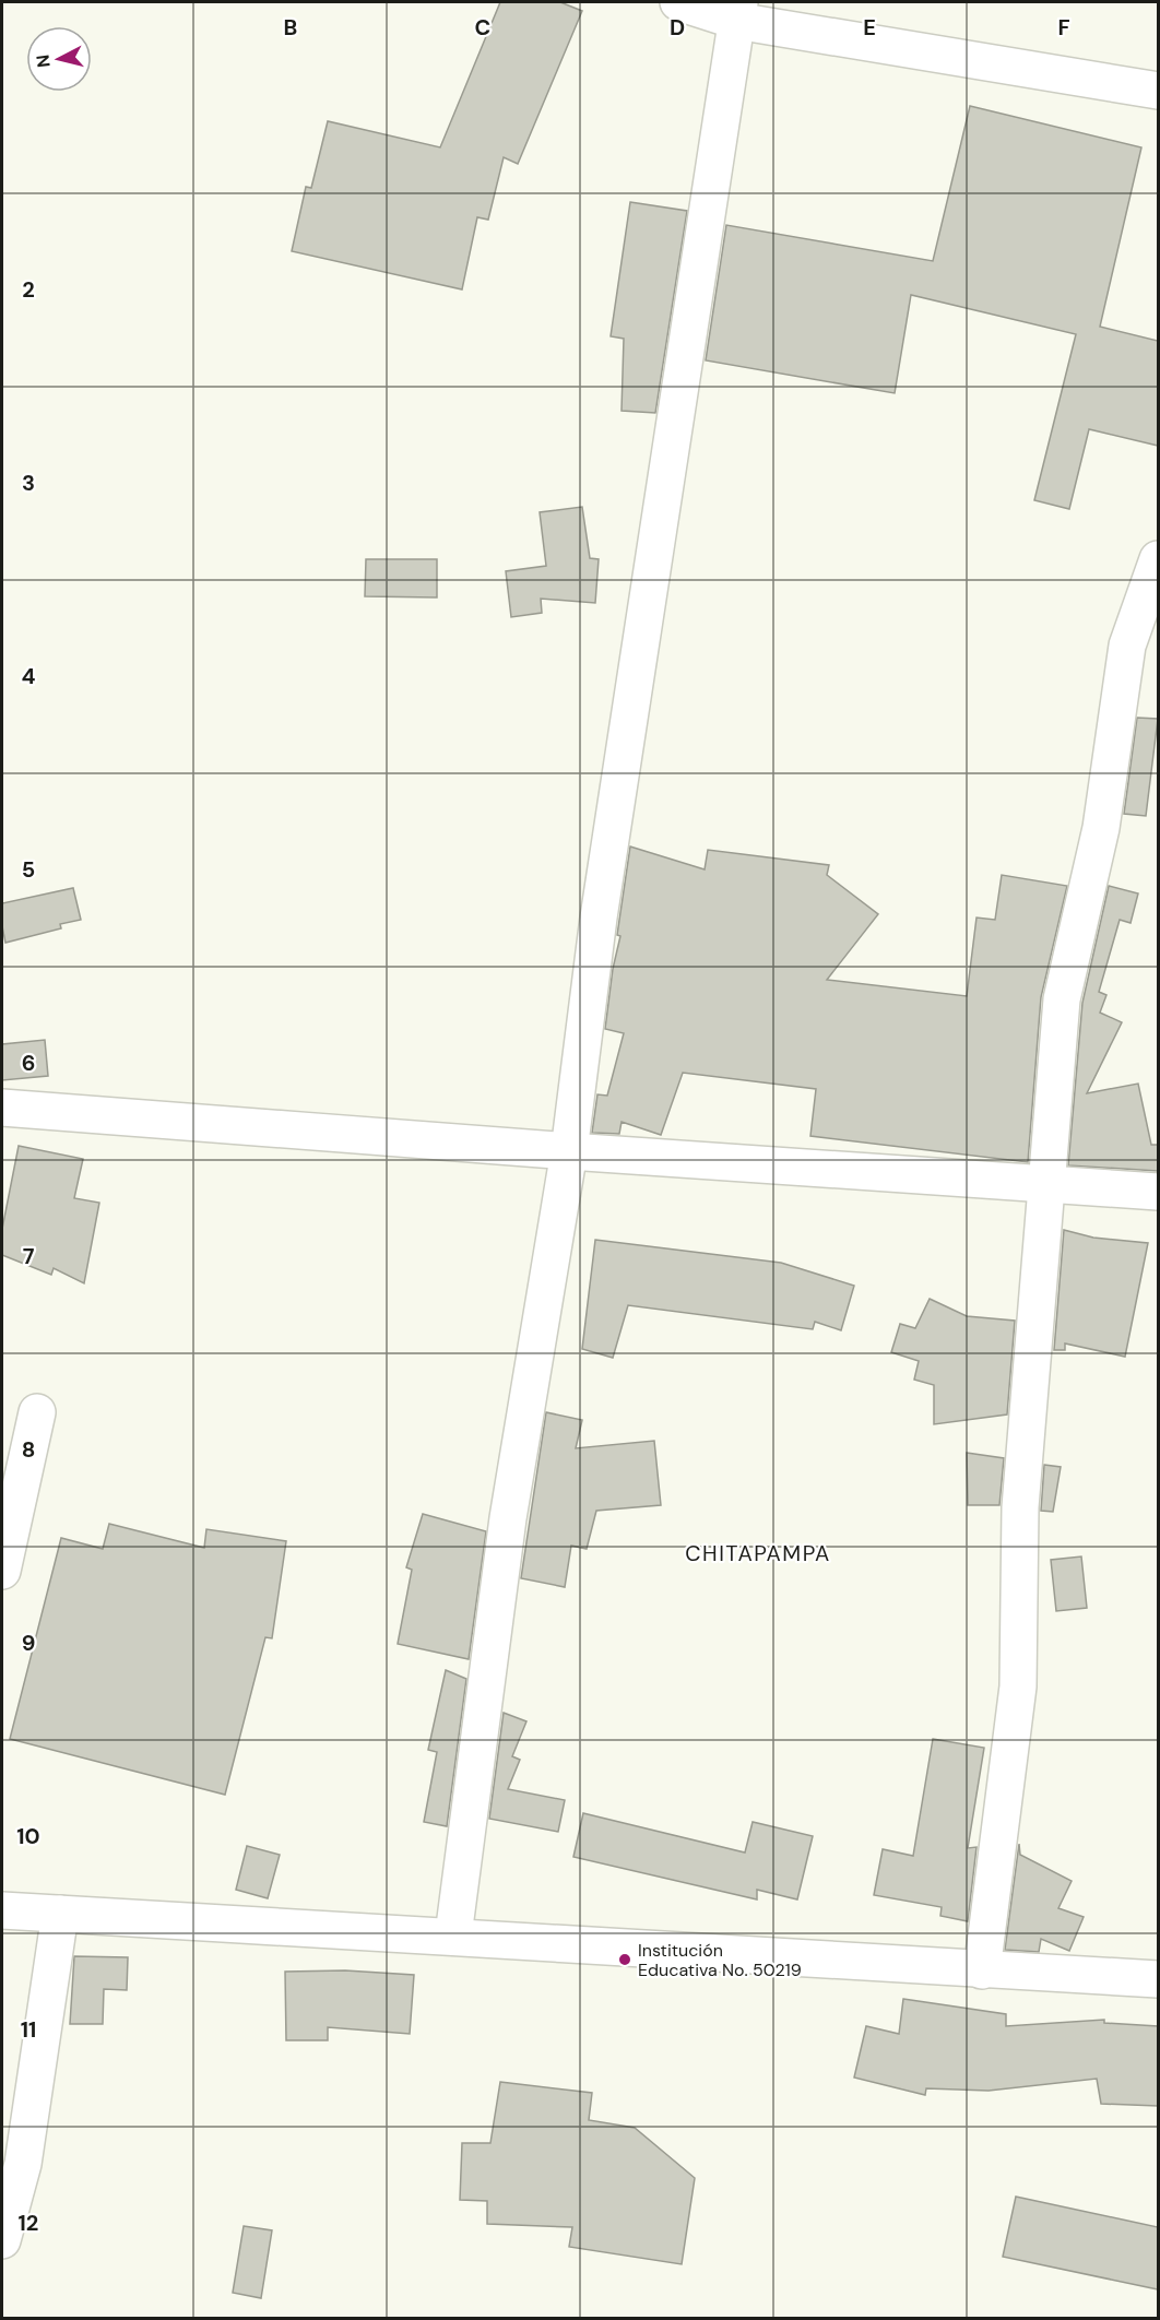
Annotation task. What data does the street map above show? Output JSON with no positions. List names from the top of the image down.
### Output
{
  "districts": ["CHITAPAMPA"],
  "places": ["Institución Educativa No. 50219"],
  "north": "left",
  "grid": {
    "columns": [
      "B",
      "C",
      "D",
      "E",
      "F"
    ],
    "rows": [
      "2",
      "3",
      "4",
      "5",
      "6",
      "7",
      "8",
      "9",
      "10",
      "11",
      "12"
    ]
  }
}
